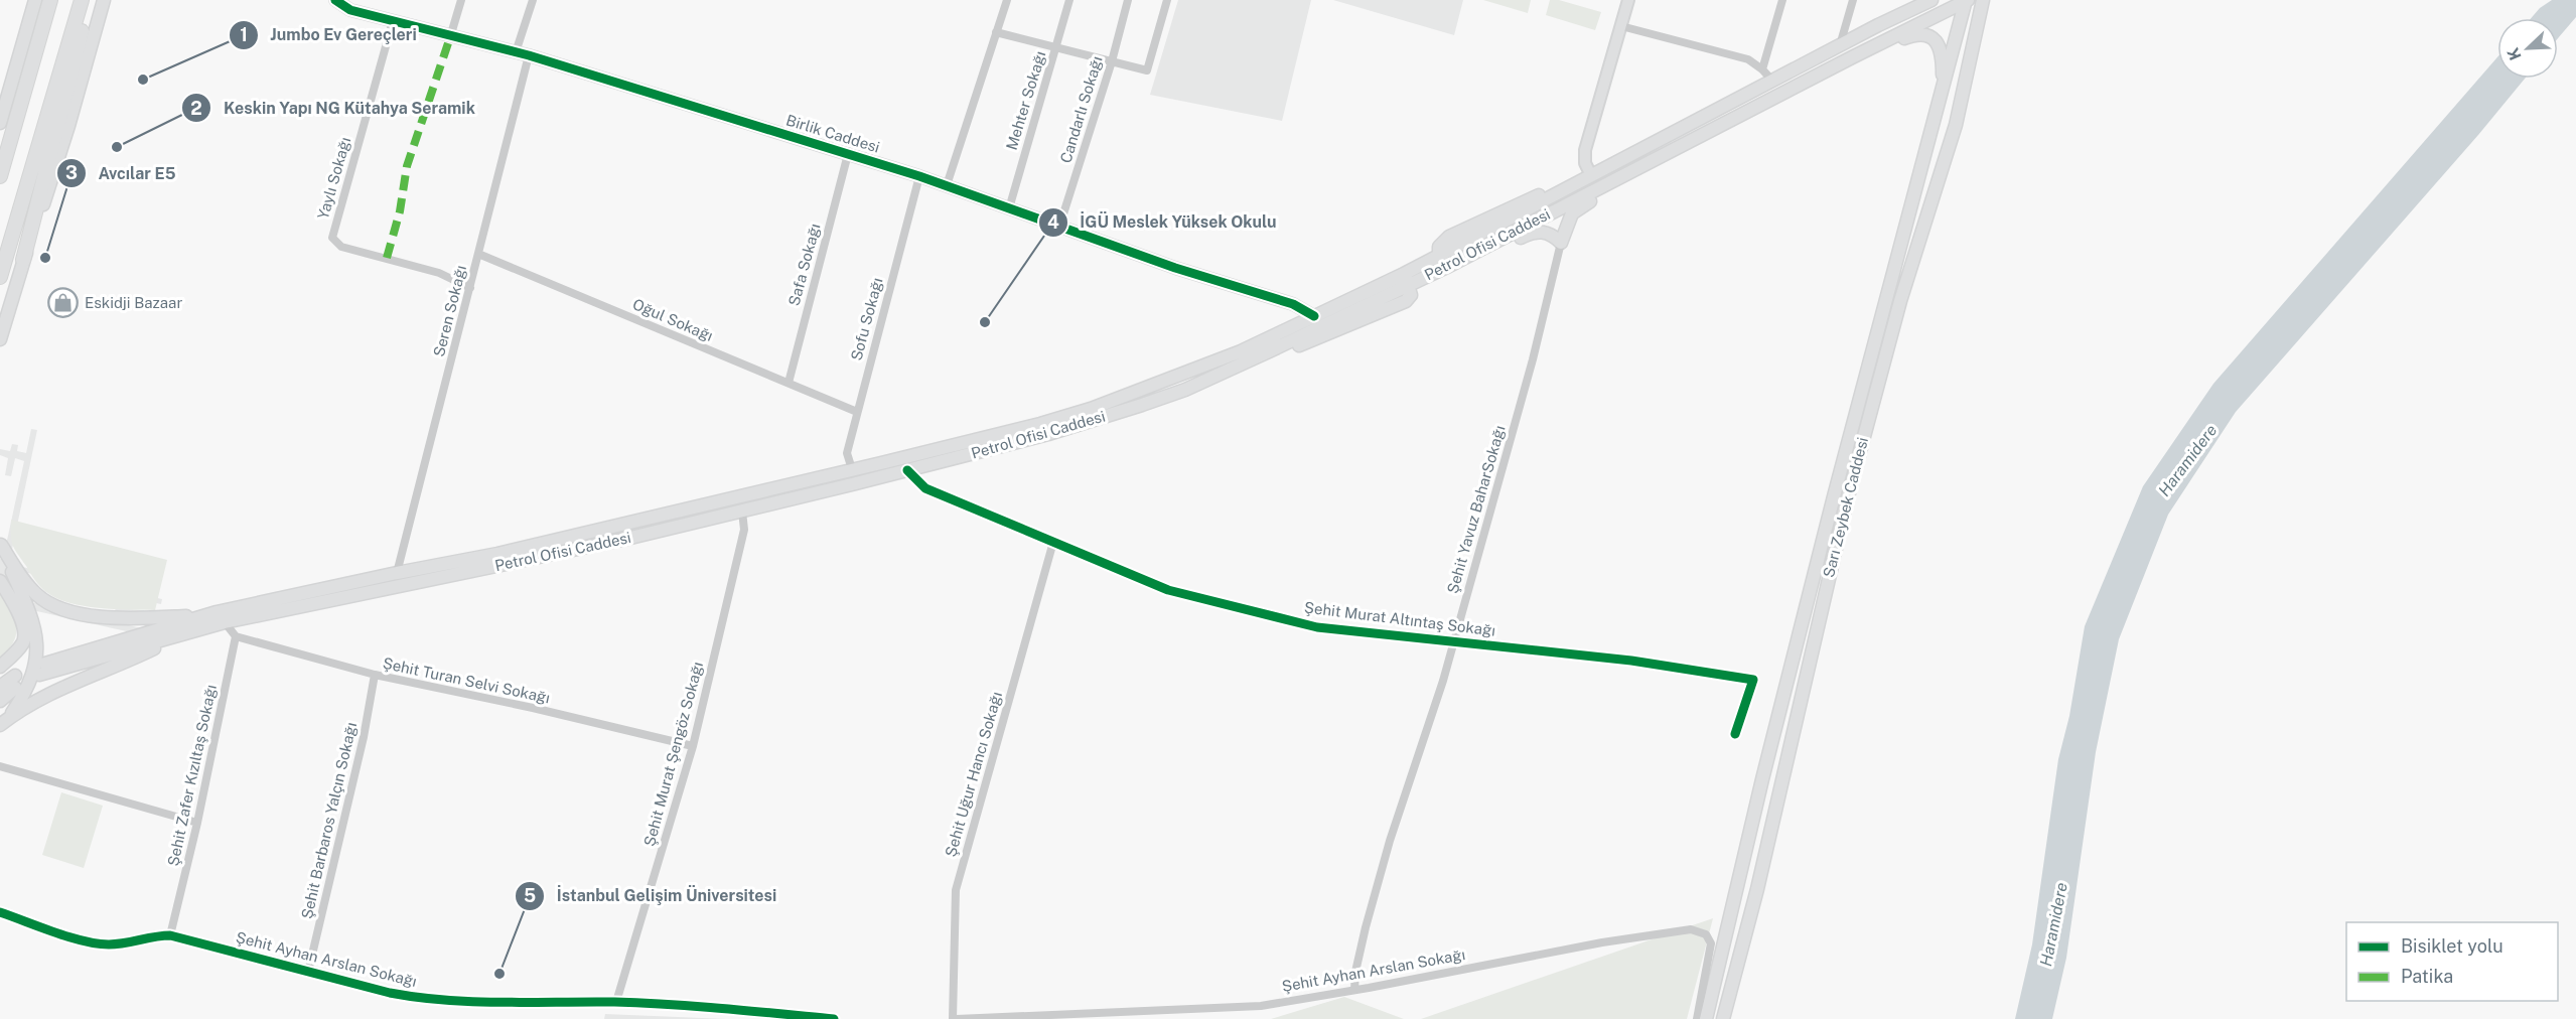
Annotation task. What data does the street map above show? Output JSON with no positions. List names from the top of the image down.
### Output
{
  "streets": {
    "main road": ["Petrol Ofisi Caddesi", "Sarı Zeybek Caddesi"],
    "street": [
      "Mehter Sokağı",
      "Candarlı Sokağı",
      "Birlik Caddesi",
      "Yaylı Sokağı",
      "Safa Sokağı",
      "Seren Sokağı",
      "Sofu Sokağı",
      "Oğul Sokağı",
      "Şehit Yavuz BaharSokağı",
      "Şehit Murat Altıntaş Sokağı",
      "Şehit Turan Selvi Sokağı",
      "Şehit Murat Şengöz Sokağı",
      "Şehit Uğur Hancı Sokağı",
      "Şehit Zafer Kızıltaş Sokağı",
      "Şehit Barbaros Yalçın Sokağı",
      "Şehit Ayhan Arslan Sokağı"
    ]
  },
  "crossings": [
    ["Mehter Sokağı", "Birlik Caddesi"],
    ["Candarlı Sokağı", "Birlik Caddesi"],
    ["Birlik Caddesi", "Yaylı Sokağı"],
    ["Birlik Caddesi", "Petrol Ofisi Caddesi"],
    ["Birlik Caddesi", "Safa Sokağı"],
    ["Birlik Caddesi", "Seren Sokağı"],
    ["Birlik Caddesi", "Sofu Sokağı"],
    ["Yaylı Sokağı", "Seren Sokağı"],
    ["Petrol Ofisi Caddesi", "Seren Sokağı"],
    ["Petrol Ofisi Caddesi", "Sofu Sokağı"],
    ["Petrol Ofisi Caddesi", "Sarı Zeybek Caddesi"],
    ["Petrol Ofisi Caddesi", "Şehit Murat Altıntaş Sokağı"],
    ["Petrol Ofisi Caddesi", "Şehit Murat Şengöz Sokağı"],
    ["Safa Sokağı", "Oğul Sokağı"],
    ["Seren Sokağı", "Oğul Sokağı"],
    ["Sofu Sokağı", "Oğul Sokağı"],
    ["Şehit Yavuz BaharSokağı", "Şehit Murat Altıntaş Sokağı"],
    ["Şehit Yavuz BaharSokağı", "Şehit Ayhan Arslan Sokağı"],
    ["Şehit Murat Altıntaş Sokağı", "Şehit Uğur Hancı Sokağı"],
    ["Şehit Turan Selvi Sokağı", "Şehit Murat Şengöz Sokağı"],
    ["Şehit Turan Selvi Sokağı", "Şehit Zafer Kızıltaş Sokağı"],
    ["Şehit Turan Selvi Sokağı", "Şehit Barbaros Yalçın Sokağı"],
    ["Şehit Murat Şengöz Sokağı", "Şehit Ayhan Arslan Sokağı"],
    ["Şehit Uğur Hancı Sokağı", "Şehit Ayhan Arslan Sokağı"],
    ["Şehit Zafer Kızıltaş Sokağı", "Şehit Ayhan Arslan Sokağı"],
    ["Şehit Barbaros Yalçın Sokağı", "Şehit Ayhan Arslan Sokağı"]
  ],
  "water": ["Haramidere"],
  "places": {
    "other": [
      "Jumbo Ev Gereçleri",
      "Keskin Yapı NG Kütahya Seramik",
      "Avcılar E5",
      "İGÜ Meslek Yüksek Okulu",
      "İstanbul Gelişim Üniversitesi"
    ],
    "shop": ["Eskidji Bazaar"]
  },
  "legend": ["Bisiklet yolu", "Patika"],
  "north": "bottom left"
}
